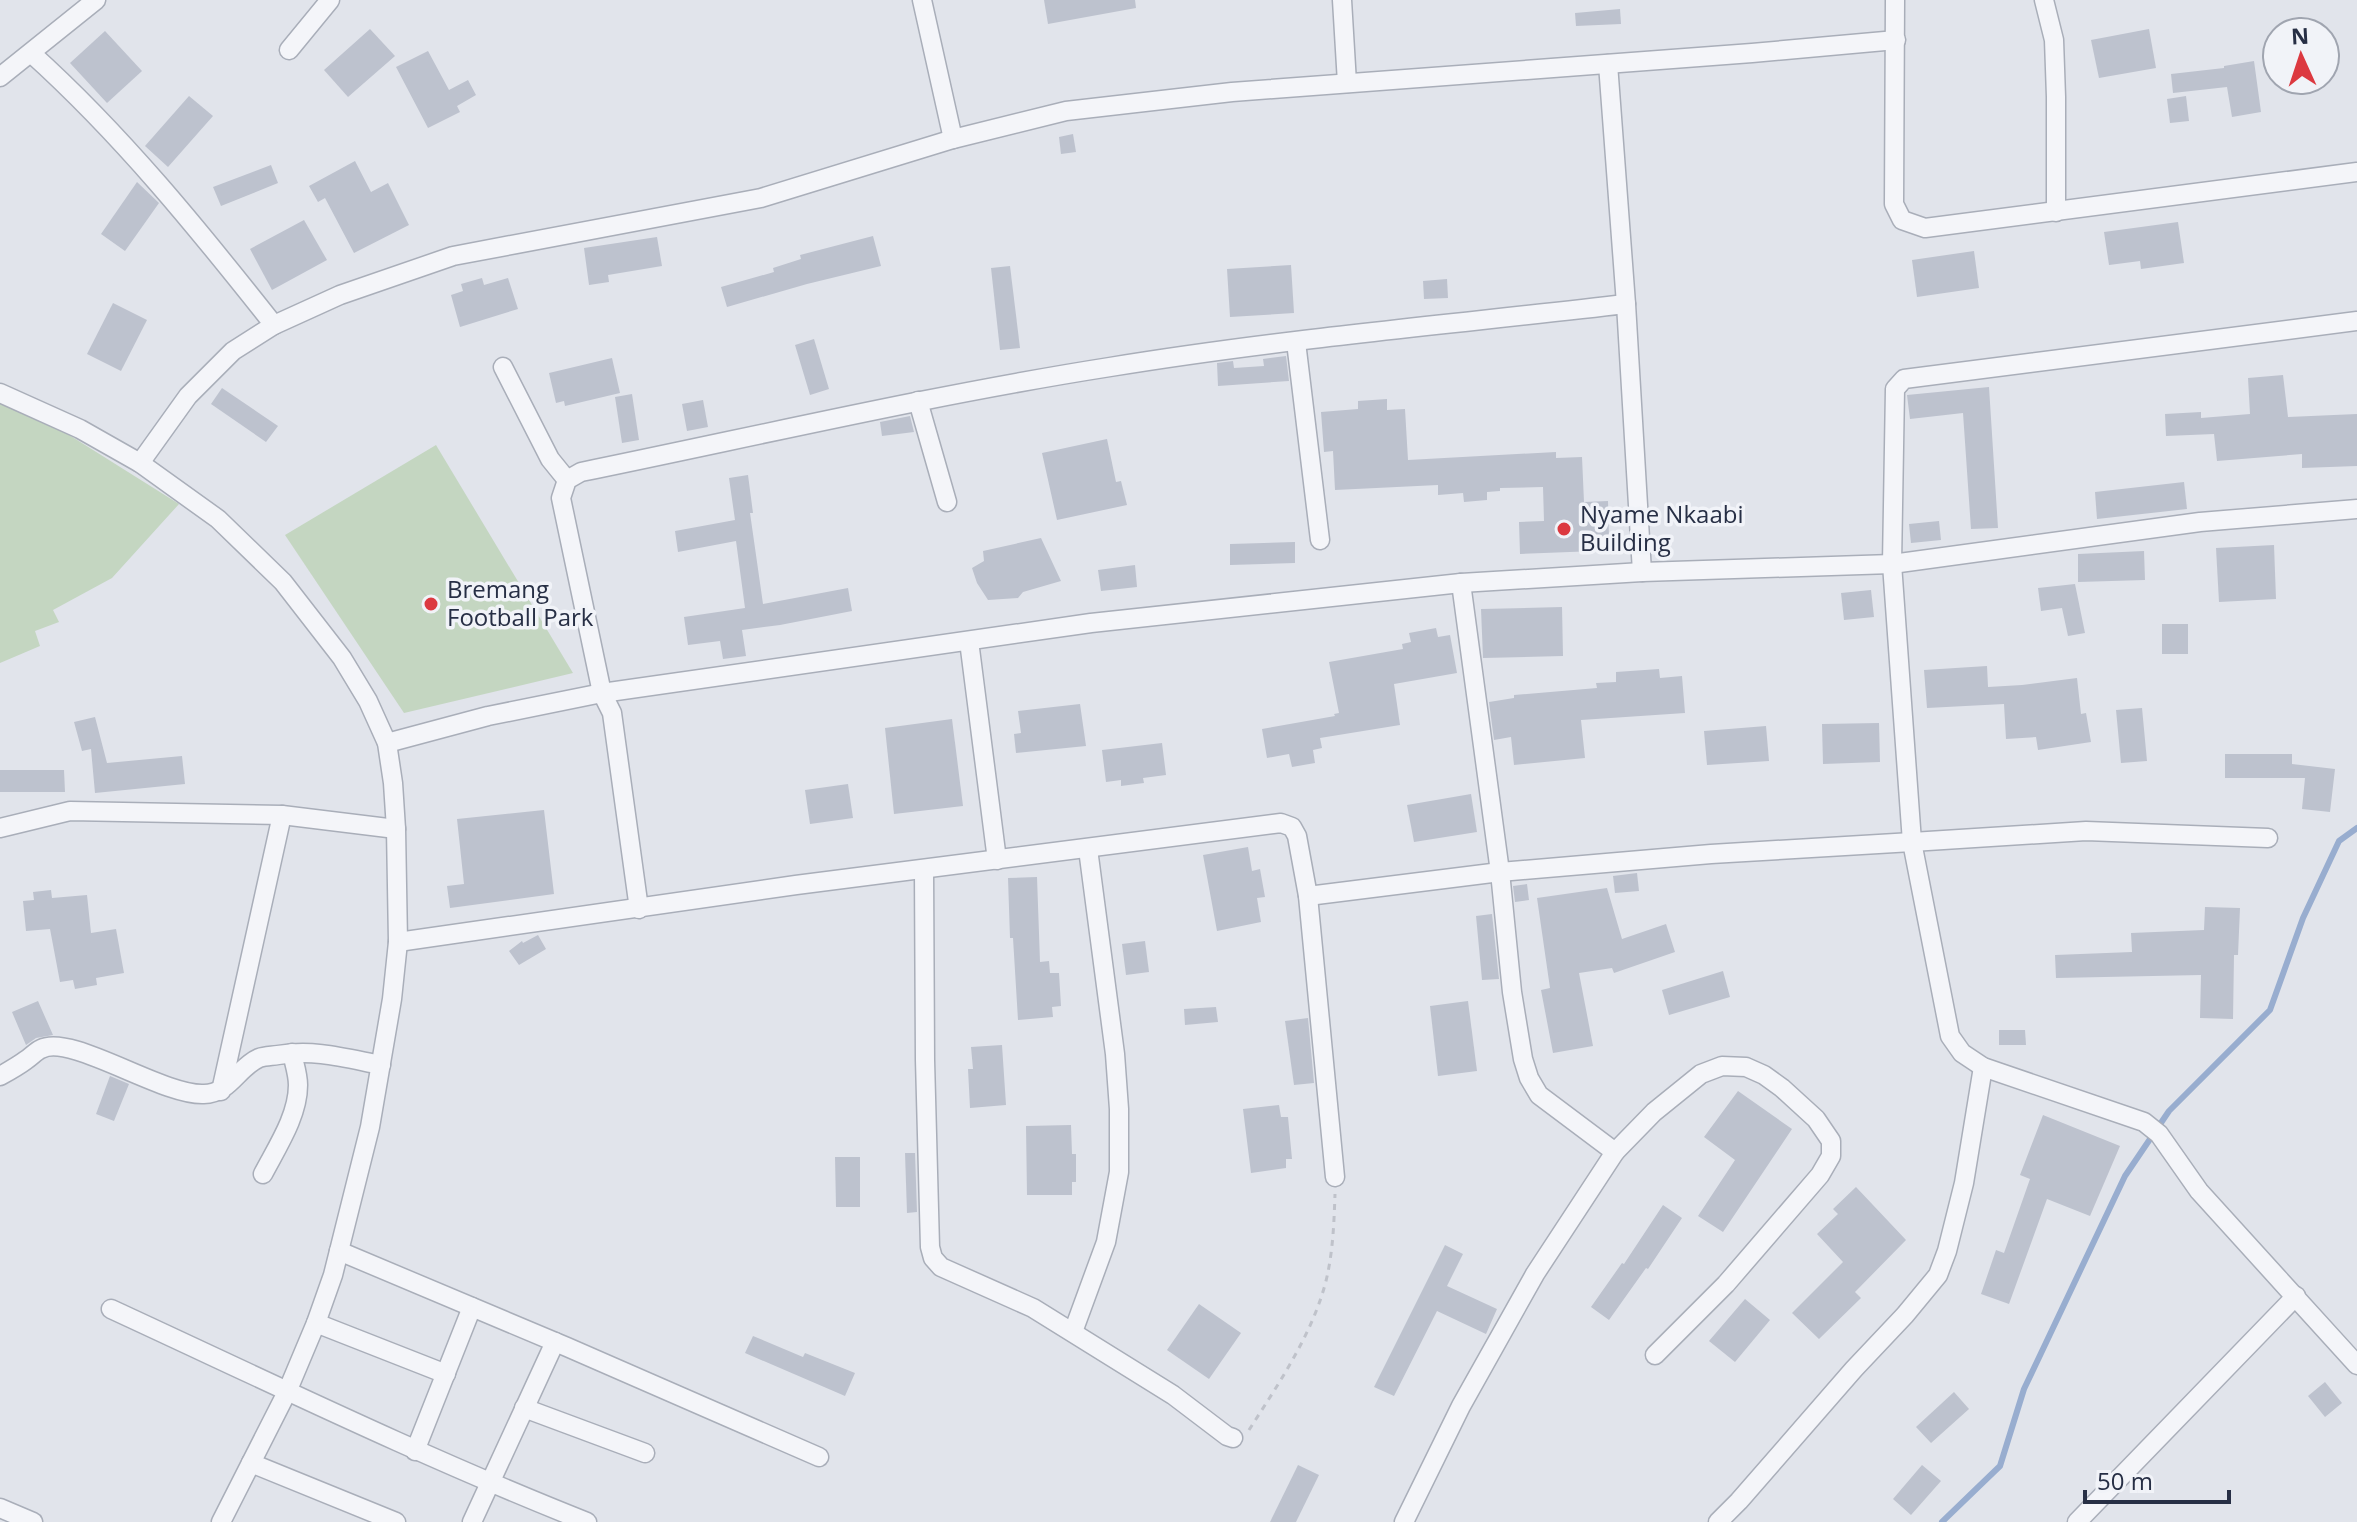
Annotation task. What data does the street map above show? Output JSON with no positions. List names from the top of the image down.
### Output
{
  "places": ["Nyame Nkaabi Building", "Bremang Football Park"],
  "scale_bar": "50 m",
  "north": "top"
}
